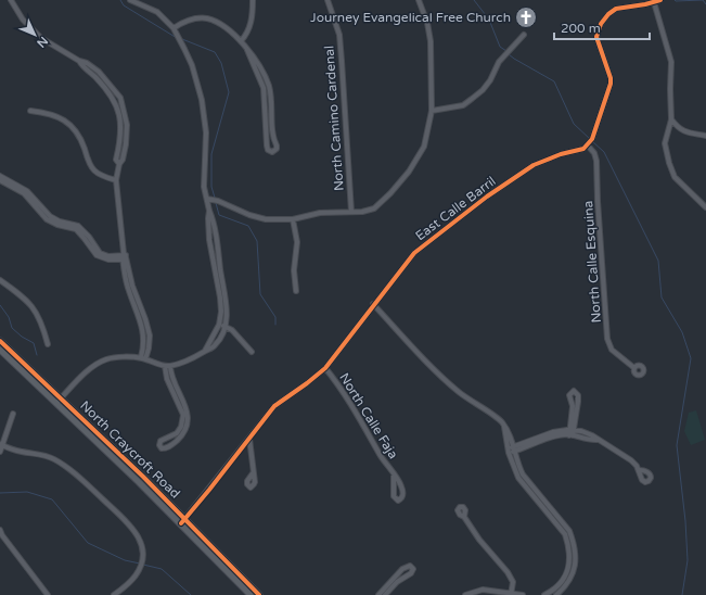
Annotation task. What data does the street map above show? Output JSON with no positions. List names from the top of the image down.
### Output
{
  "streets": {
    "main road": ["North Craycroft Road"],
    "street": [
      "North Camino Cardenal",
      "East Calle Barril",
      "North Calle Esquina",
      "North Calle Faja"
    ]
  },
  "crossings": [
    ["East Calle Barril", "North Calle Esquina"],
    ["East Calle Barril", "North Calle Faja"],
    ["East Calle Barril", "North Craycroft Road"]
  ],
  "places": {
    "church": ["Journey Evangelical Free Church"]
  },
  "scale_bar": "200 m",
  "north": "bottom right"
}
